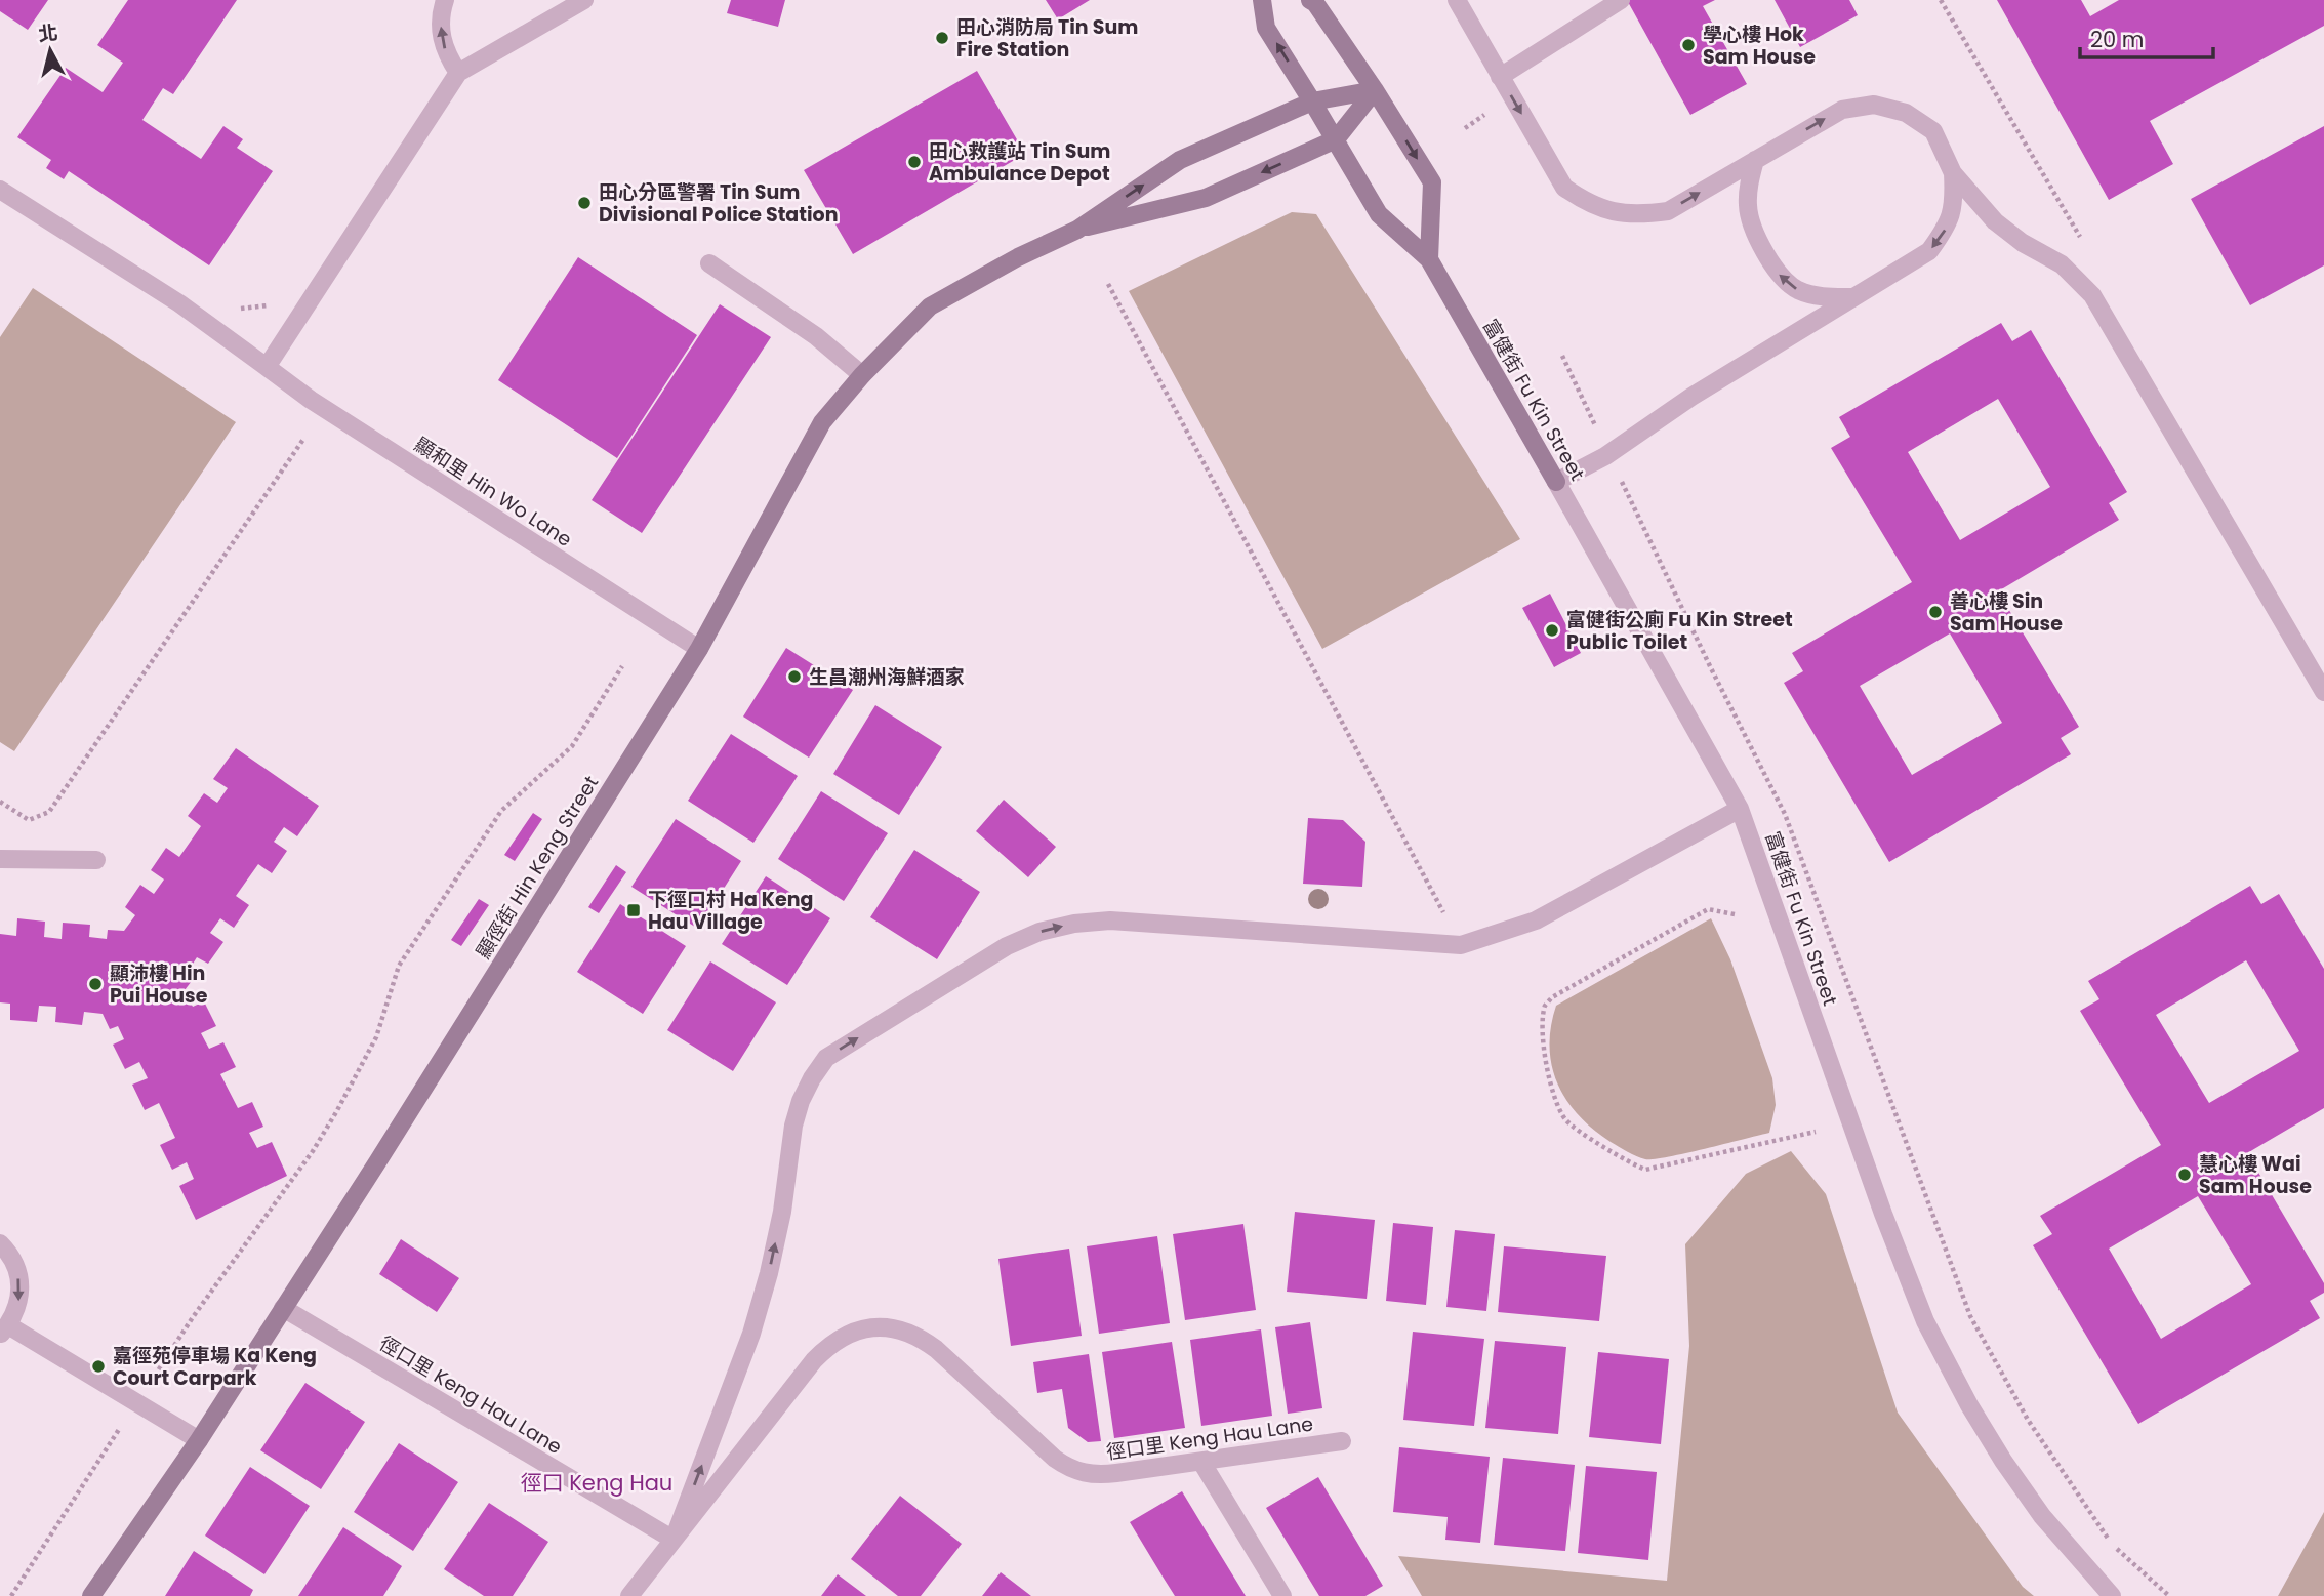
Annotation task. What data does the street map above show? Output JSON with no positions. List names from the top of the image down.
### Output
{
  "streets": {
    "street": [
      "富健街 Fu Kin Street",
      "顯和里 Hin Wo Lane",
      "顯徑街 Hin Keng Street",
      "徑口里 Keng Hau Lane"
    ]
  },
  "crossings": [
    ["富健街 Fu Kin Street", "顯徑街 Hin Keng Street"],
    ["顯和里 Hin Wo Lane", "顯徑街 Hin Keng Street"],
    ["顯徑街 Hin Keng Street", "徑口里 Keng Hau Lane"]
  ],
  "districts": ["徑口 Keng Hau"],
  "places": {
    "other": [
      "田心消防局 Tin Sum Fire Station",
      "學心樓 Hok Sam House",
      "田心救護站 Tin Sum Ambulance Depot",
      "田心分區警署 Tin Sum Divisional Police Station",
      "善心樓 Sin Sam House",
      "富健街公廁 Fu Kin Street Public Toilet",
      "生昌潮州海鮮酒家",
      "顯沛樓 Hin Pui House",
      "慧心樓 Wai Sam House",
      "嘉徑苑停車場 Ka Keng Court Carpark"
    ],
    "transit": ["下徑口村 Ha Keng Hau Village"]
  },
  "scale_bar": "20 m",
  "north": "top"
}
